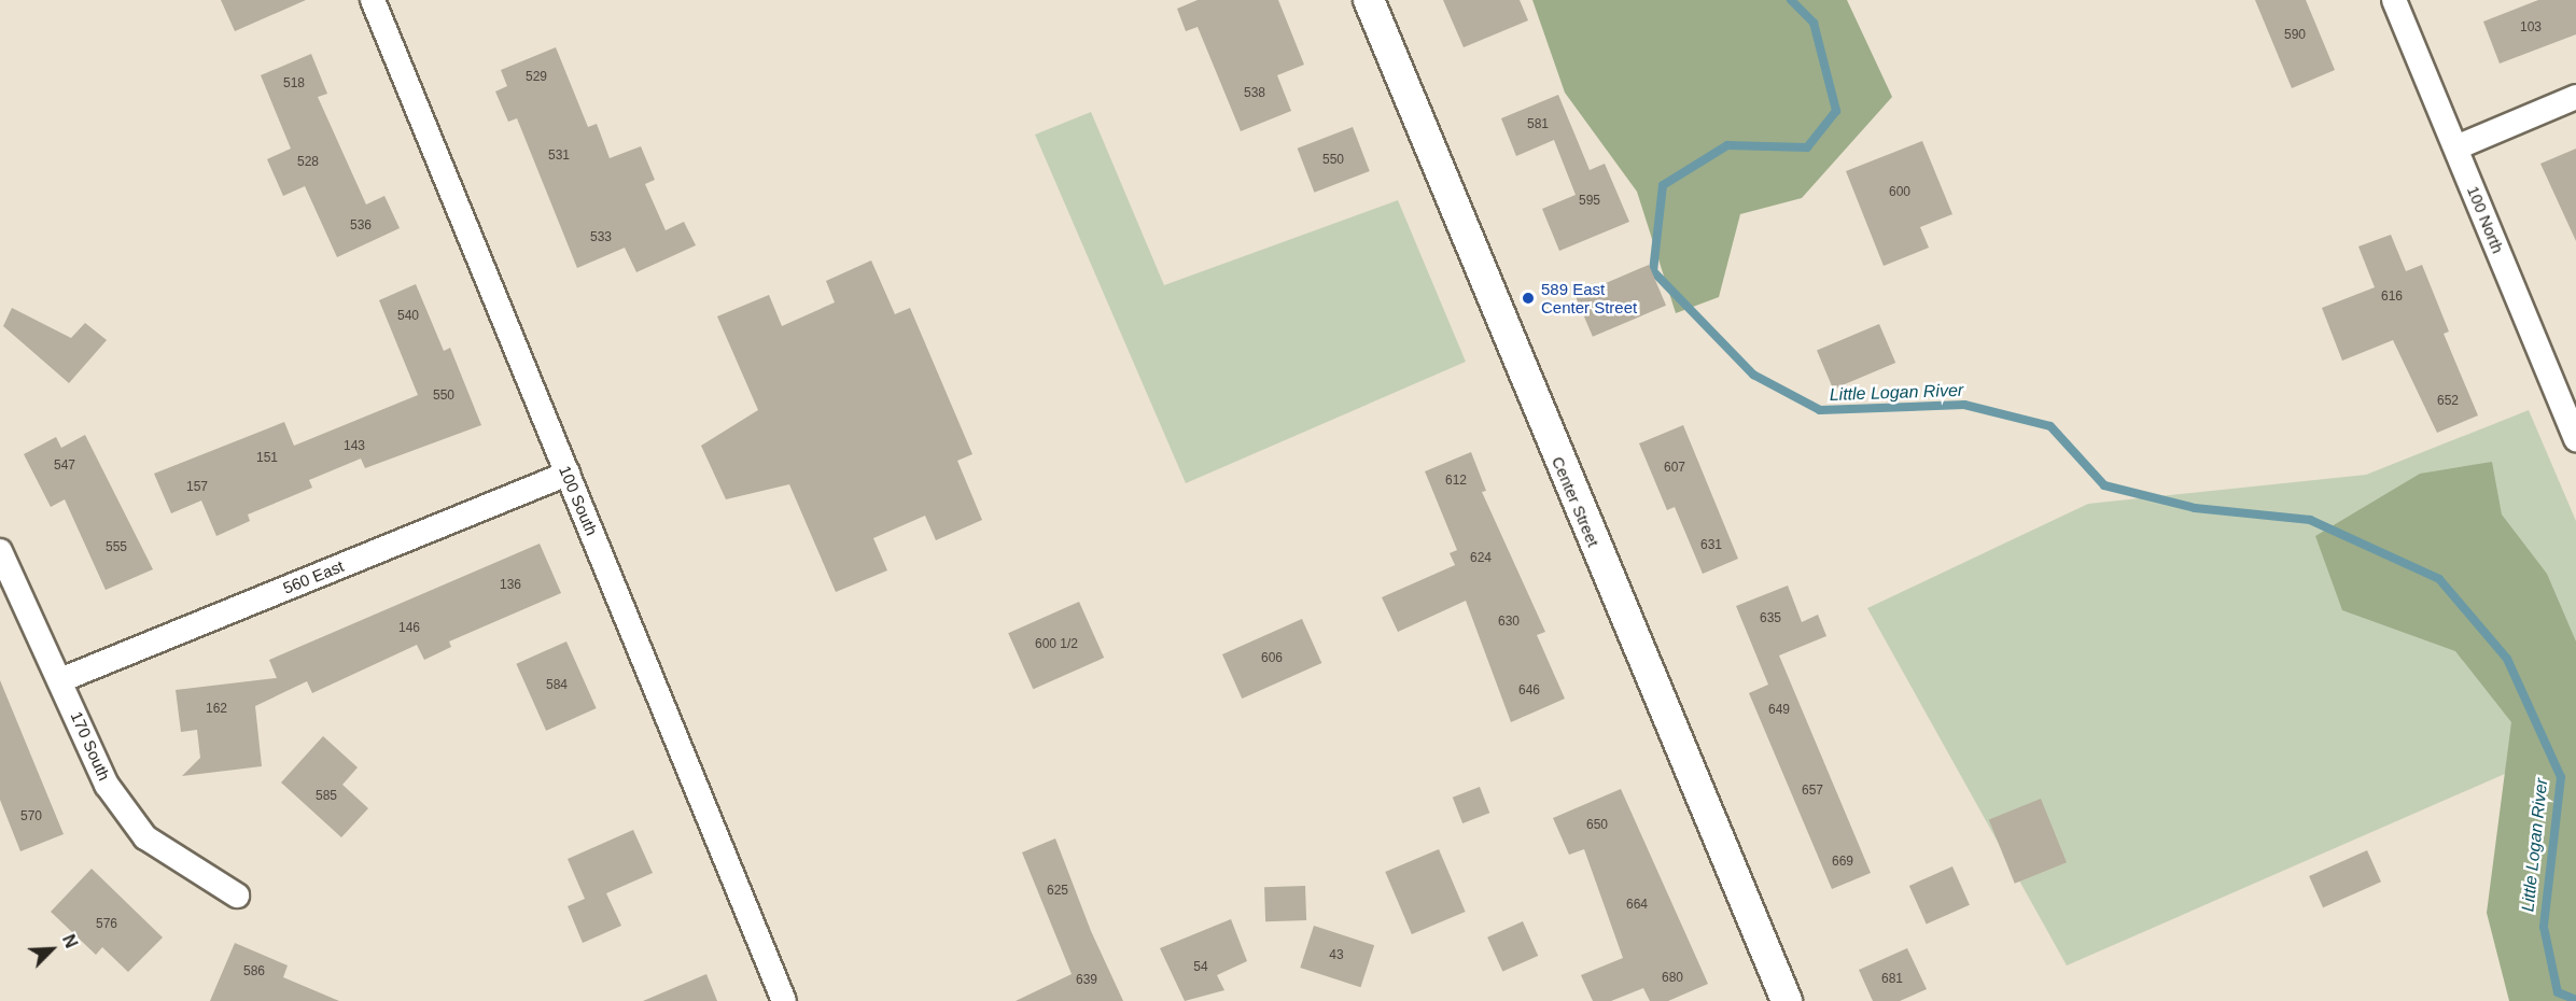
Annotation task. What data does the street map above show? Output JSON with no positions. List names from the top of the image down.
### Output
{
  "streets": {
    "street": [
      "100 North",
      "100 South",
      "Center Street",
      "560 East",
      "170 South"
    ]
  },
  "crossings": [
    ["100 South", "560 East"],
    ["560 East", "170 South"]
  ],
  "water": ["Little Logan River"],
  "places": ["589 East Center Street"],
  "house_numbers": [
    "103",
    "590",
    "529",
    "518",
    "538",
    "581",
    "531",
    "550",
    "528",
    "600",
    "595",
    "536",
    "533",
    "616",
    "540",
    "550",
    "652",
    "143",
    "151",
    "547",
    "607",
    "612",
    "157",
    "631",
    "555",
    "624",
    "136",
    "635",
    "630",
    "146",
    "600 1/2",
    "606",
    "584",
    "646",
    "162",
    "649",
    "657",
    "585",
    "570",
    "650",
    "669",
    "625",
    "664",
    "576",
    "43",
    "54",
    "586",
    "680",
    "681",
    "639"
  ],
  "north": "top right"
}
